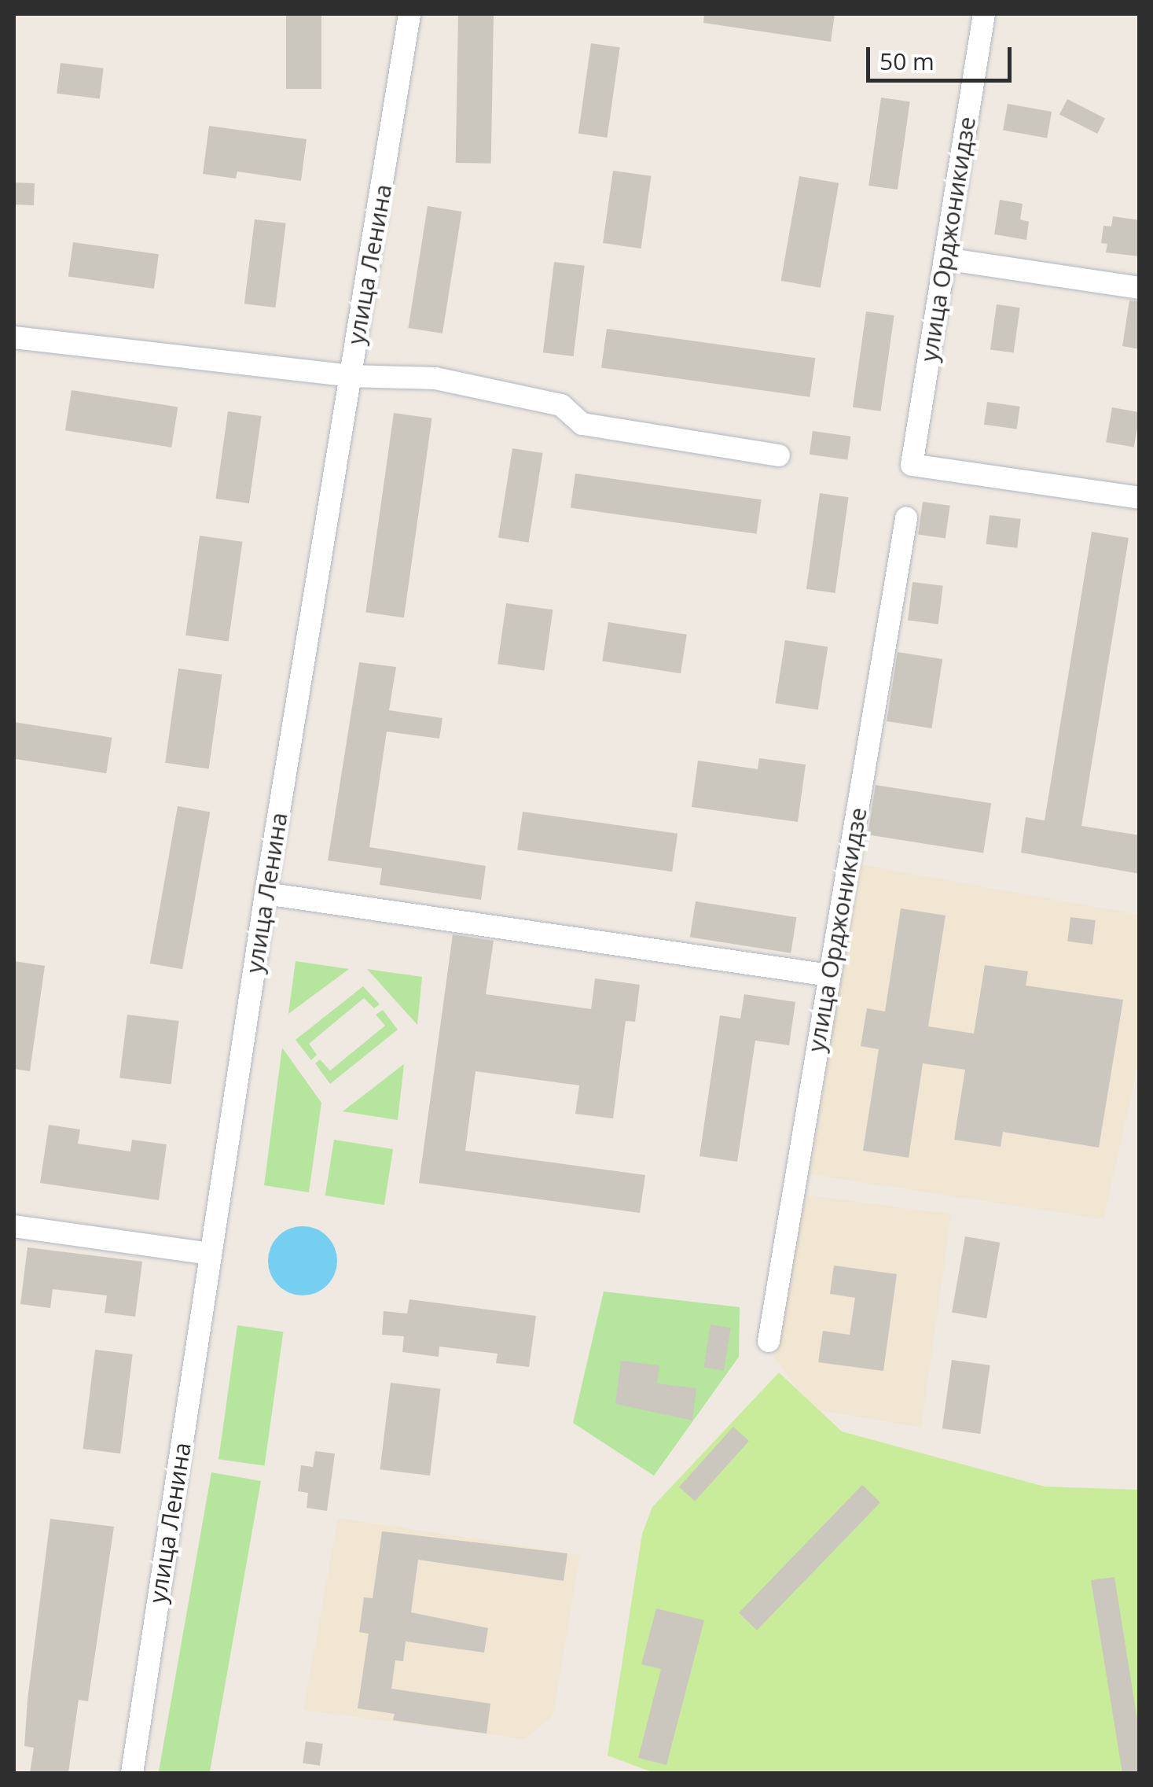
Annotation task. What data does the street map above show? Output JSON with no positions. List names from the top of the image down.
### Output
{
  "streets": {
    "street": ["улица Орджоникидзе", "улица Ленина"]
  },
  "scale_bar": "50 m"
}
